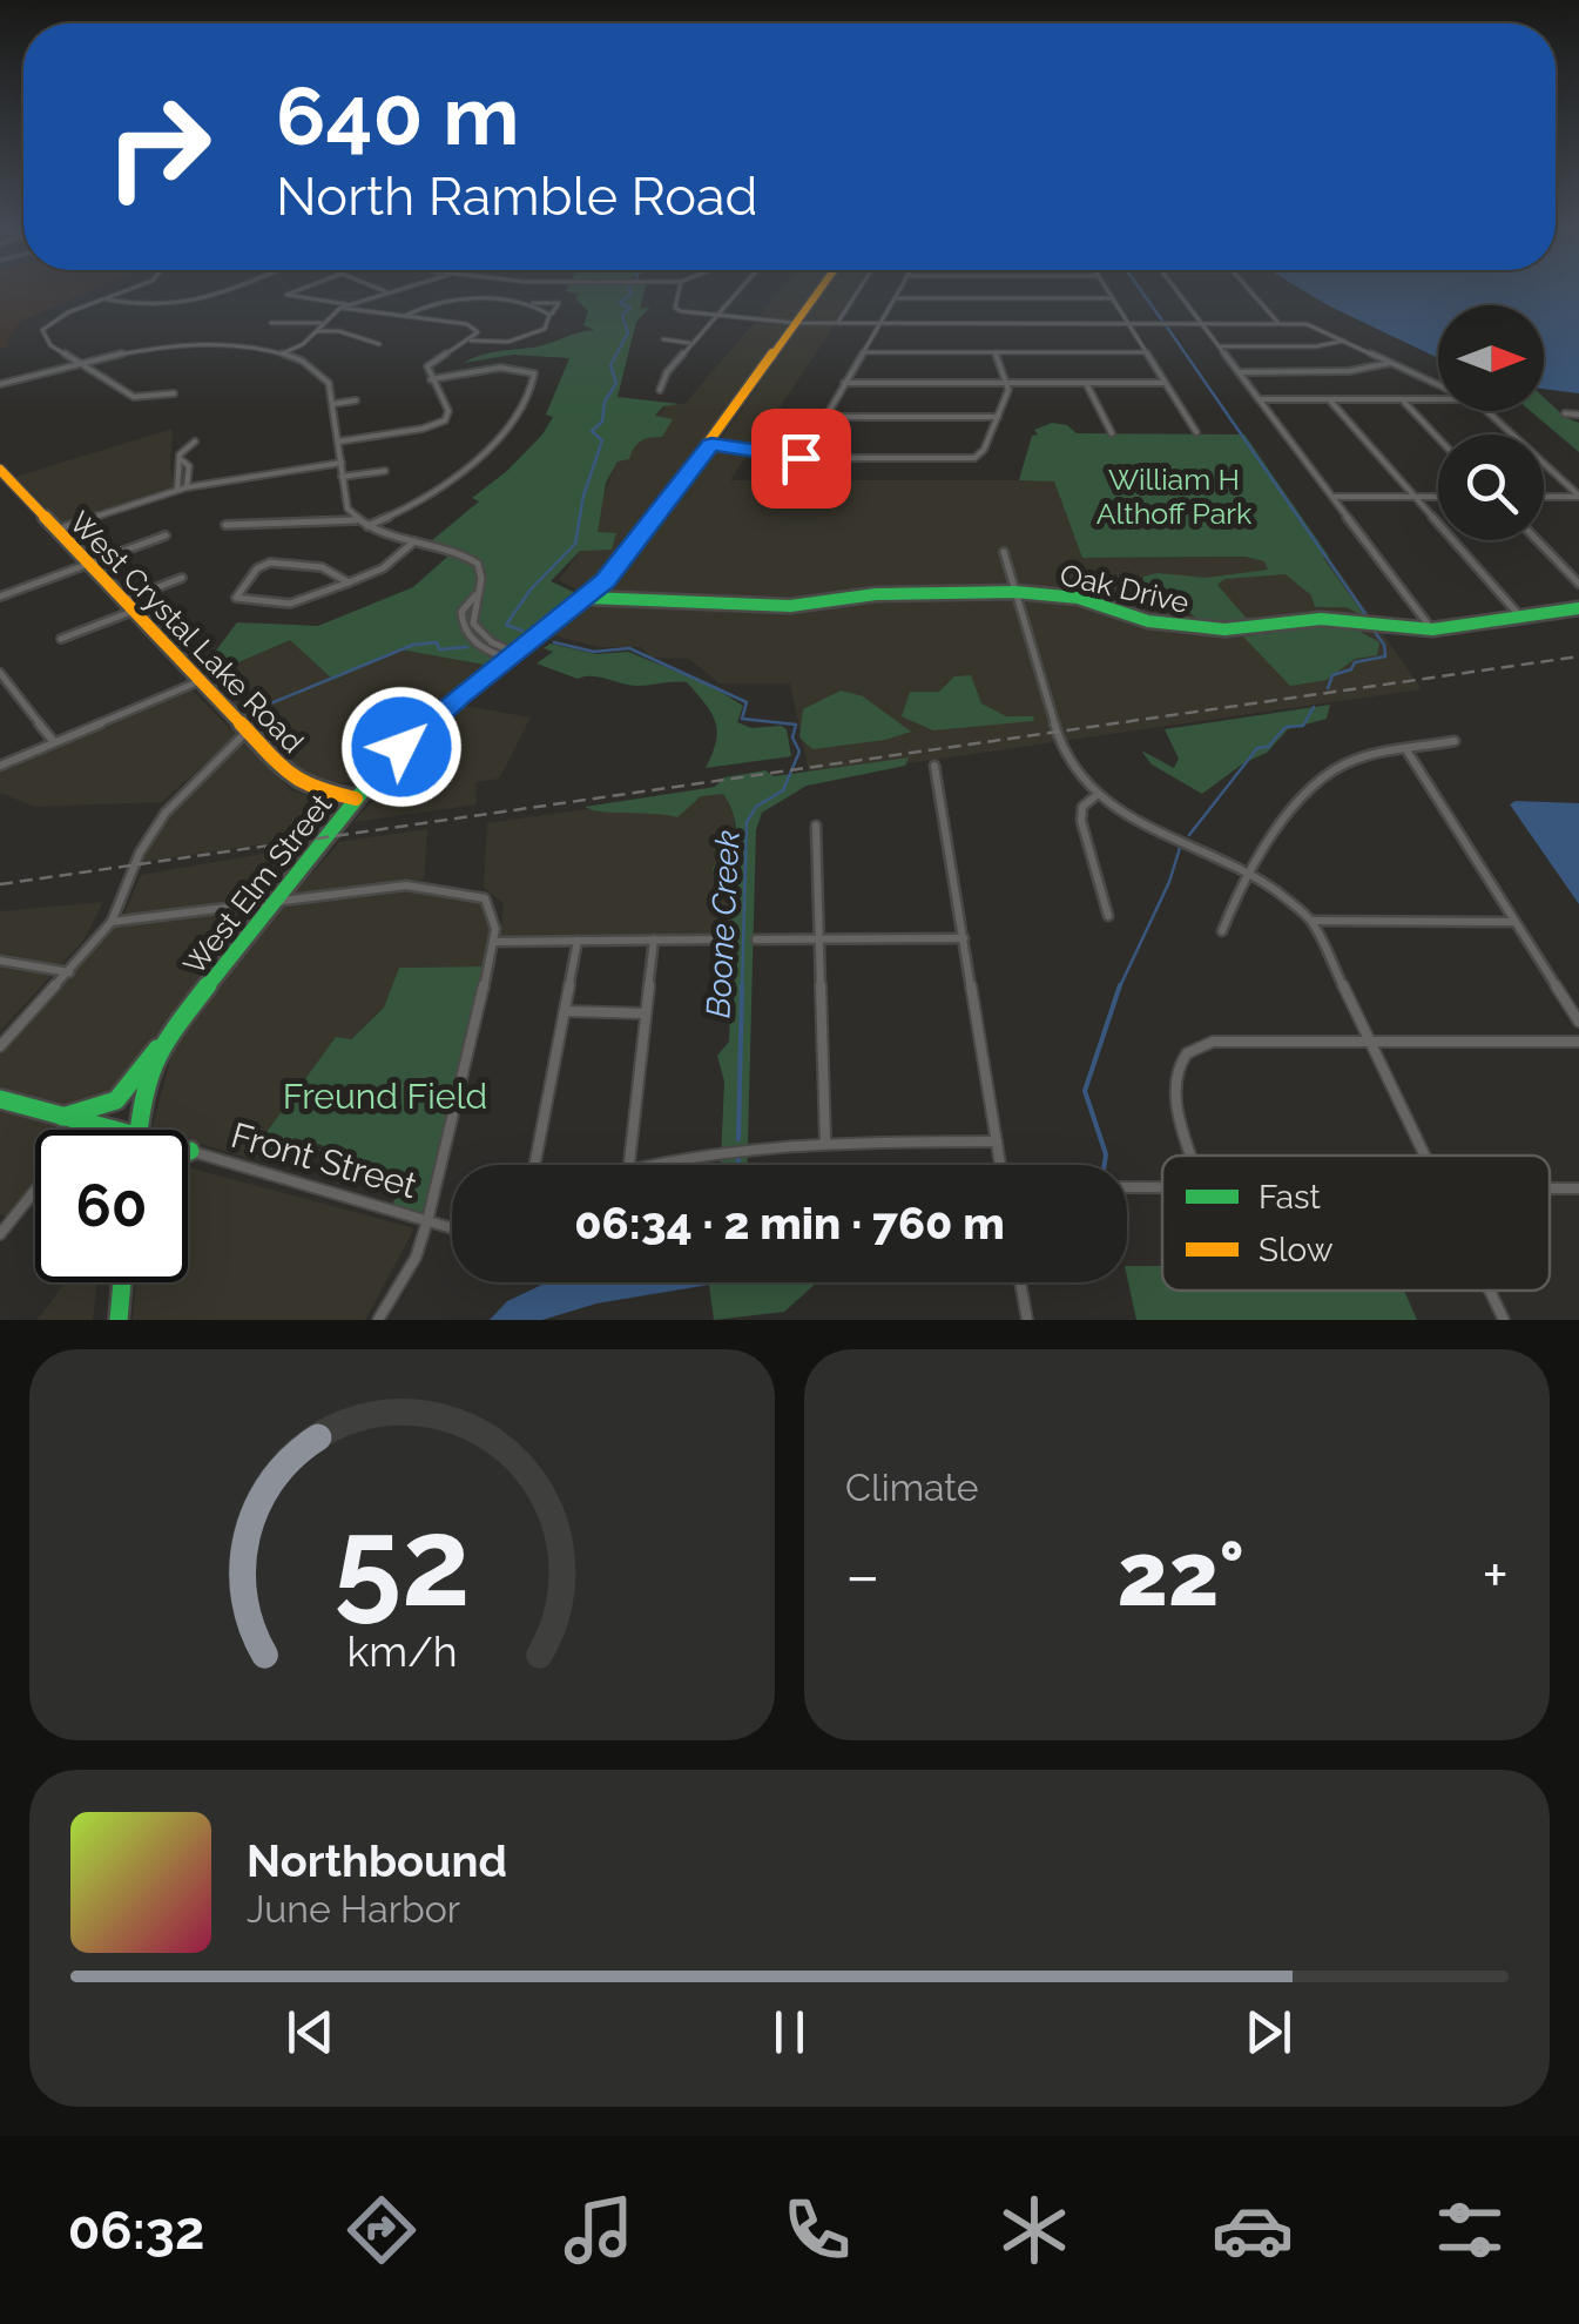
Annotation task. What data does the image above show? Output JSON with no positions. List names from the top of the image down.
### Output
{
  "streets": {
    "main road": [
      "Oak Drive",
      "West Crystal Lake Road",
      "West Elm Street",
      "Front Street"
    ]
  },
  "crossings": [
    ["Oak Drive", "West Elm Street"],
    ["West Crystal Lake Road", "West Elm Street"]
  ],
  "water": ["Boone Creek"],
  "parks": ["William H Althoff Park", "Freund Field"],
  "legend": ["Fast", "Slow"],
  "north": "right",
  "page": {
    "turn": ["640 m", "North Ramble Road"],
    "limit": "60",
    "trip": "06:34 · 2 min · 760 m",
    "tile": "Climate",
    "heat": ["−", "22°", "+"],
    "song": ["Northbound", "June Harbor"],
    "tabs": "06:32",
    "gauge": ["52", "km/h"]
  }
}
